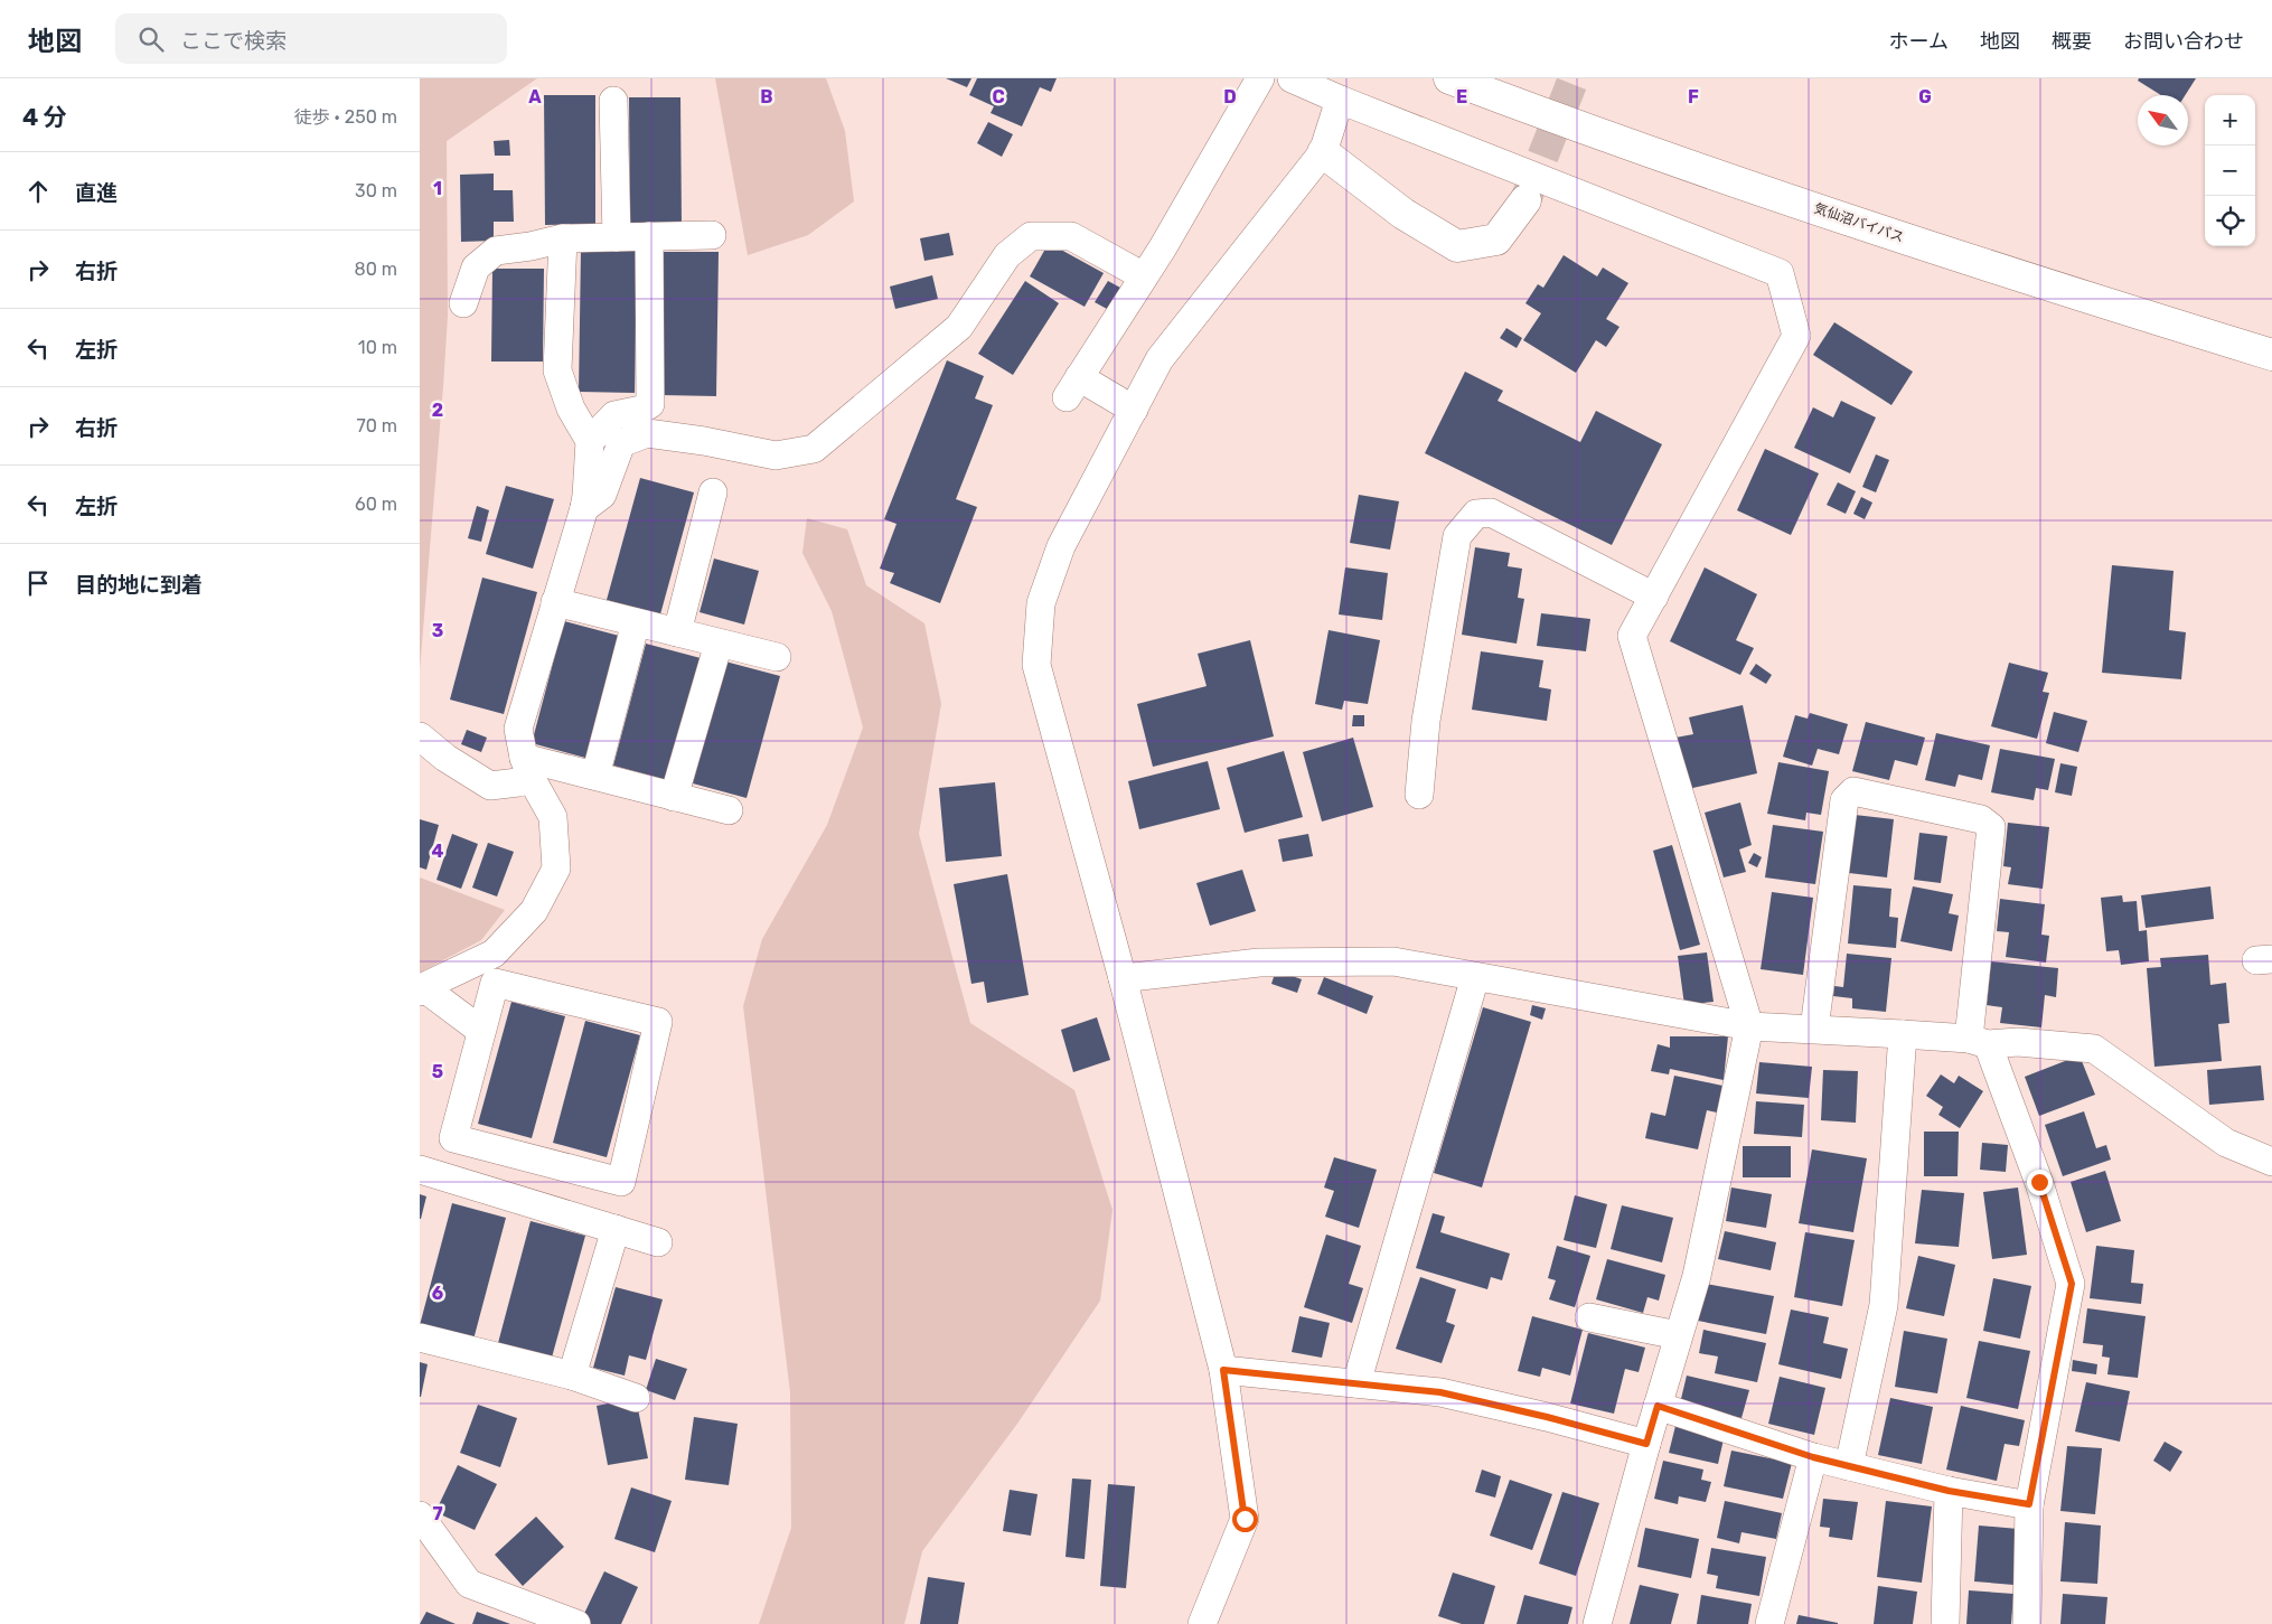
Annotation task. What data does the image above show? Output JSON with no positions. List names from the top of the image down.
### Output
{
  "streets": {
    "main road": ["気仙沼バイパス"]
  },
  "north": "top left",
  "page": {
    "header": "地図",
    "search": "ここで検索",
    "nav": [
      "ホーム",
      "地図",
      "概要",
      "お問い合わせ"
    ],
    "heading": ["4 分", "徒歩 · 250 m"],
    "map_buttons": ["+", "−"],
    "list": [
      ["直進", "30 m"],
      ["右折", "80 m"],
      ["左折", "10 m"],
      ["右折", "70 m"],
      ["左折", "60 m"],
      "目的地に到着"
    ]
  },
  "grid": {
    "columns": [
      "A",
      "B",
      "C",
      "D",
      "E",
      "F",
      "G"
    ],
    "rows": [
      "1",
      "2",
      "3",
      "4",
      "5",
      "6",
      "7"
    ]
  }
}
